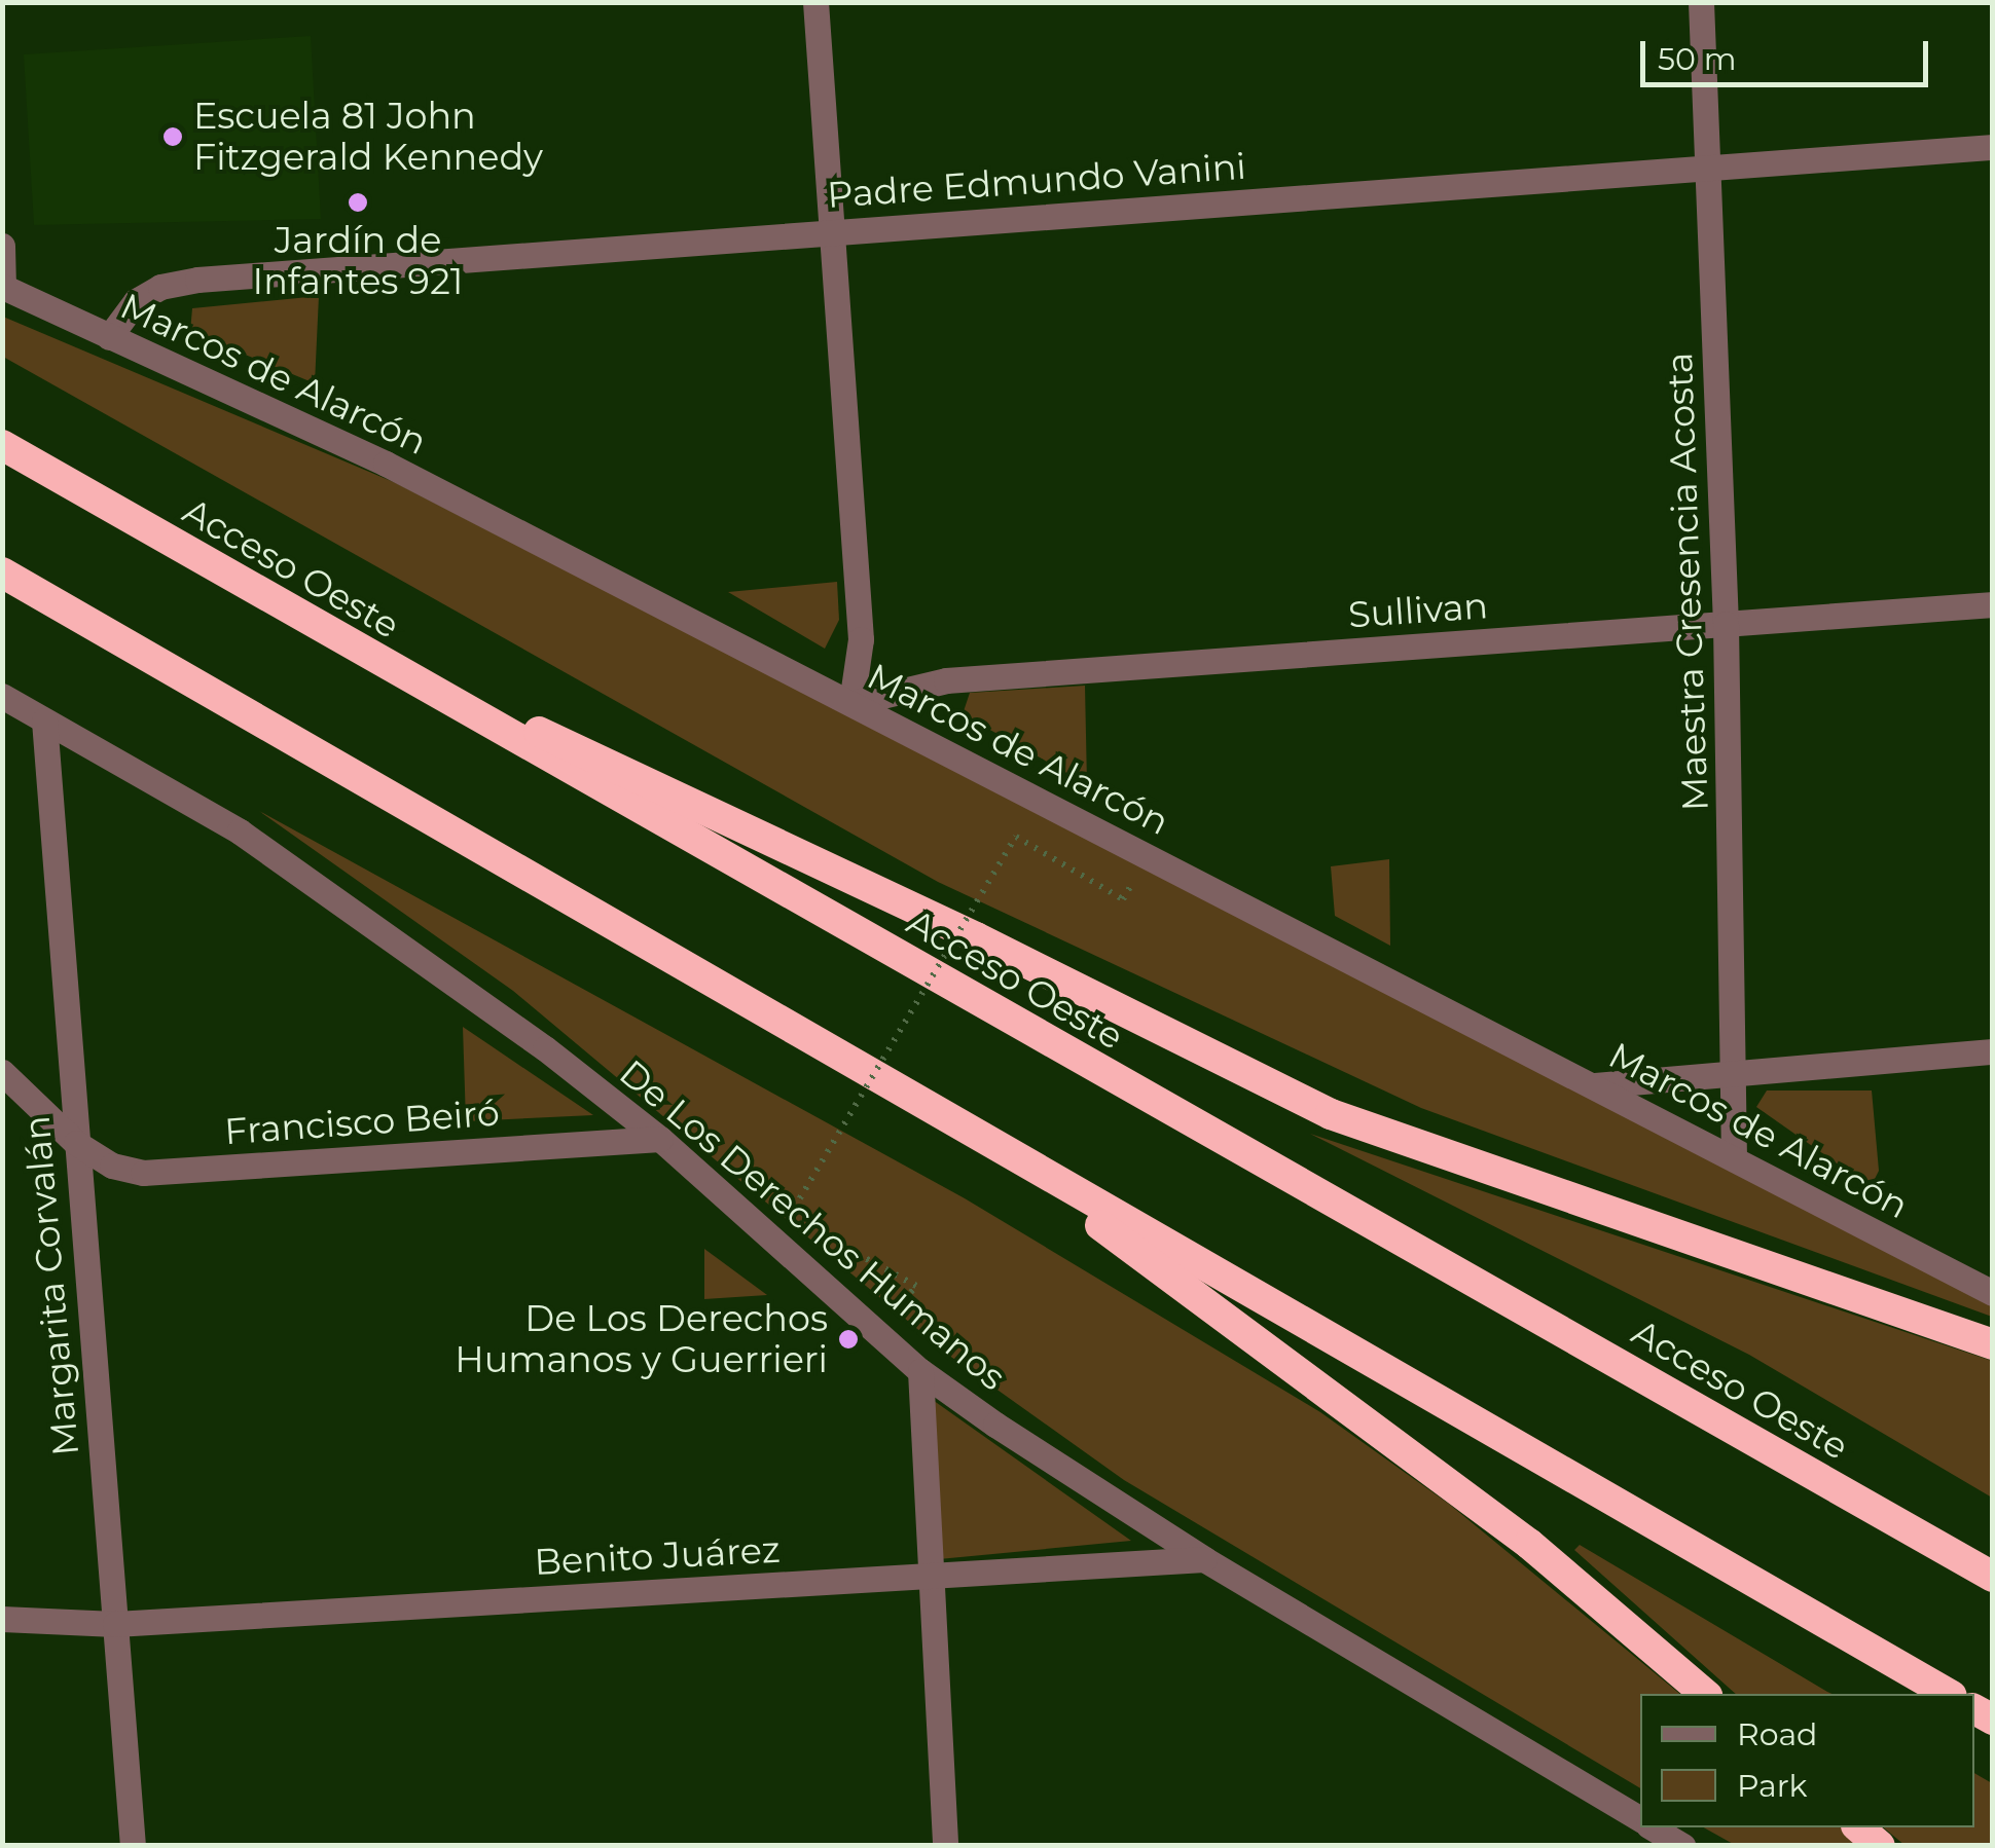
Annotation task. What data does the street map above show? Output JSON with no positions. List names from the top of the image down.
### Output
{
  "streets": {
    "highway": ["Acceso Oeste"],
    "street": [
      "Padre Edmundo Vanini",
      "Marcos de Alarcón",
      "Maestra Cresencia Acosta",
      "Sullivan",
      "Francisco Beiró",
      "De Los Derechos Humanos",
      "Margarita Corvalán",
      "Benito Juárez"
    ]
  },
  "crossings": [
    ["Padre Edmundo Vanini", "Marcos de Alarcón"],
    ["Padre Edmundo Vanini", "Maestra Cresencia Acosta"],
    ["Marcos de Alarcón", "Maestra Cresencia Acosta"],
    ["Marcos de Alarcón", "Sullivan"],
    ["Maestra Cresencia Acosta", "Sullivan"],
    ["Francisco Beiró", "De Los Derechos Humanos"],
    ["Francisco Beiró", "Margarita Corvalán"],
    ["De Los Derechos Humanos", "Margarita Corvalán"],
    ["De Los Derechos Humanos", "Benito Juárez"],
    ["Margarita Corvalán", "Benito Juárez"]
  ],
  "places": ["Escuela 81 John Fitzgerald Kennedy", "Jardín de Infantes 921", "De Los Derechos Humanos y Guerrieri"],
  "legend": ["Road", "Park"],
  "scale_bar": "50 m"
}
